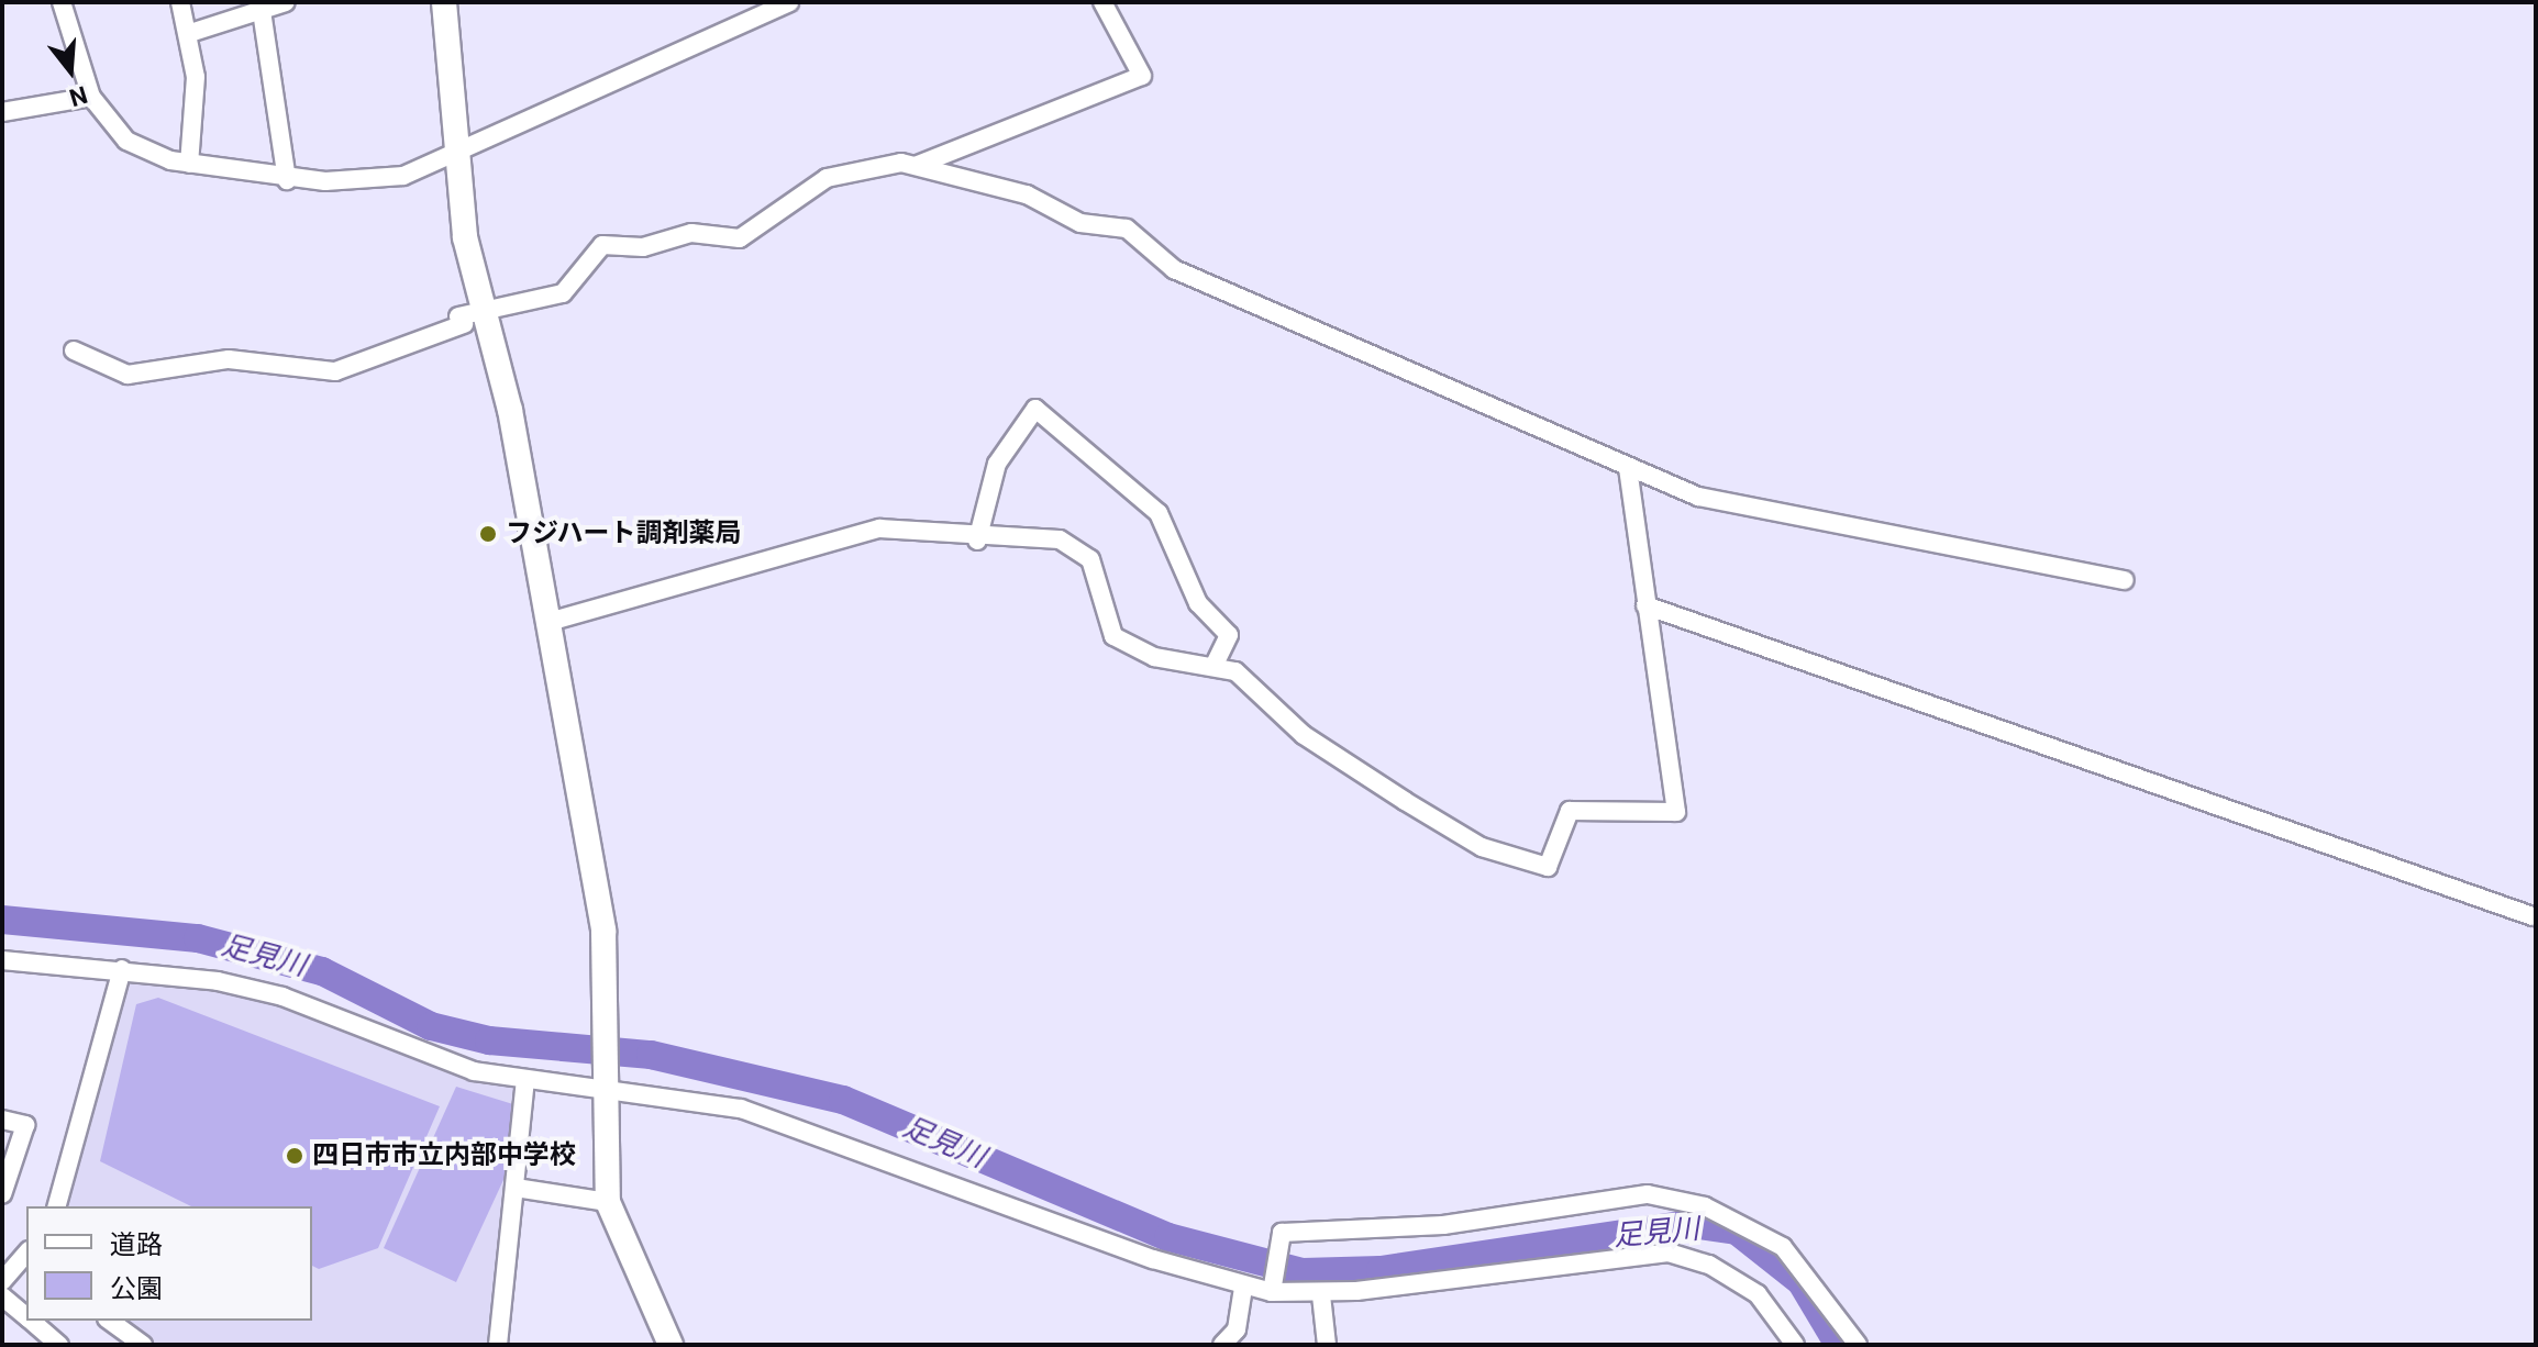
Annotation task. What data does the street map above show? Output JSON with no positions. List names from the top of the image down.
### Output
{
  "water": ["足見川"],
  "places": ["フジハート調剤薬局", "四日市市立内部中学校"],
  "legend": ["道路", "公園"],
  "north": "bottom"
}
